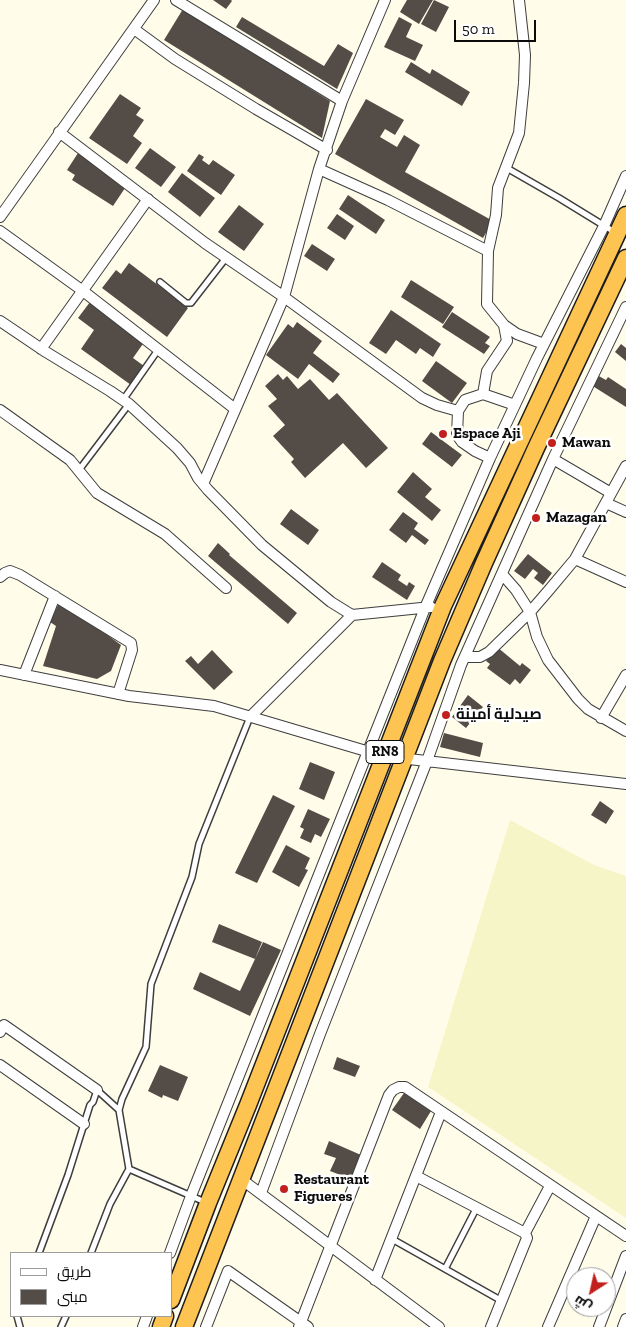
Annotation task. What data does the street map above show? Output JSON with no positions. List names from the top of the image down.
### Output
{
  "streets": {
    "highway": ["RN8"]
  },
  "places": [
    "Espace Aji",
    "Mawan",
    "Mazagan",
    "صيدلية أمينة",
    "Restaurant Figueres"
  ],
  "legend": ["طريق", "مبنى"],
  "scale_bar": "50 m",
  "north": "bottom left"
}
